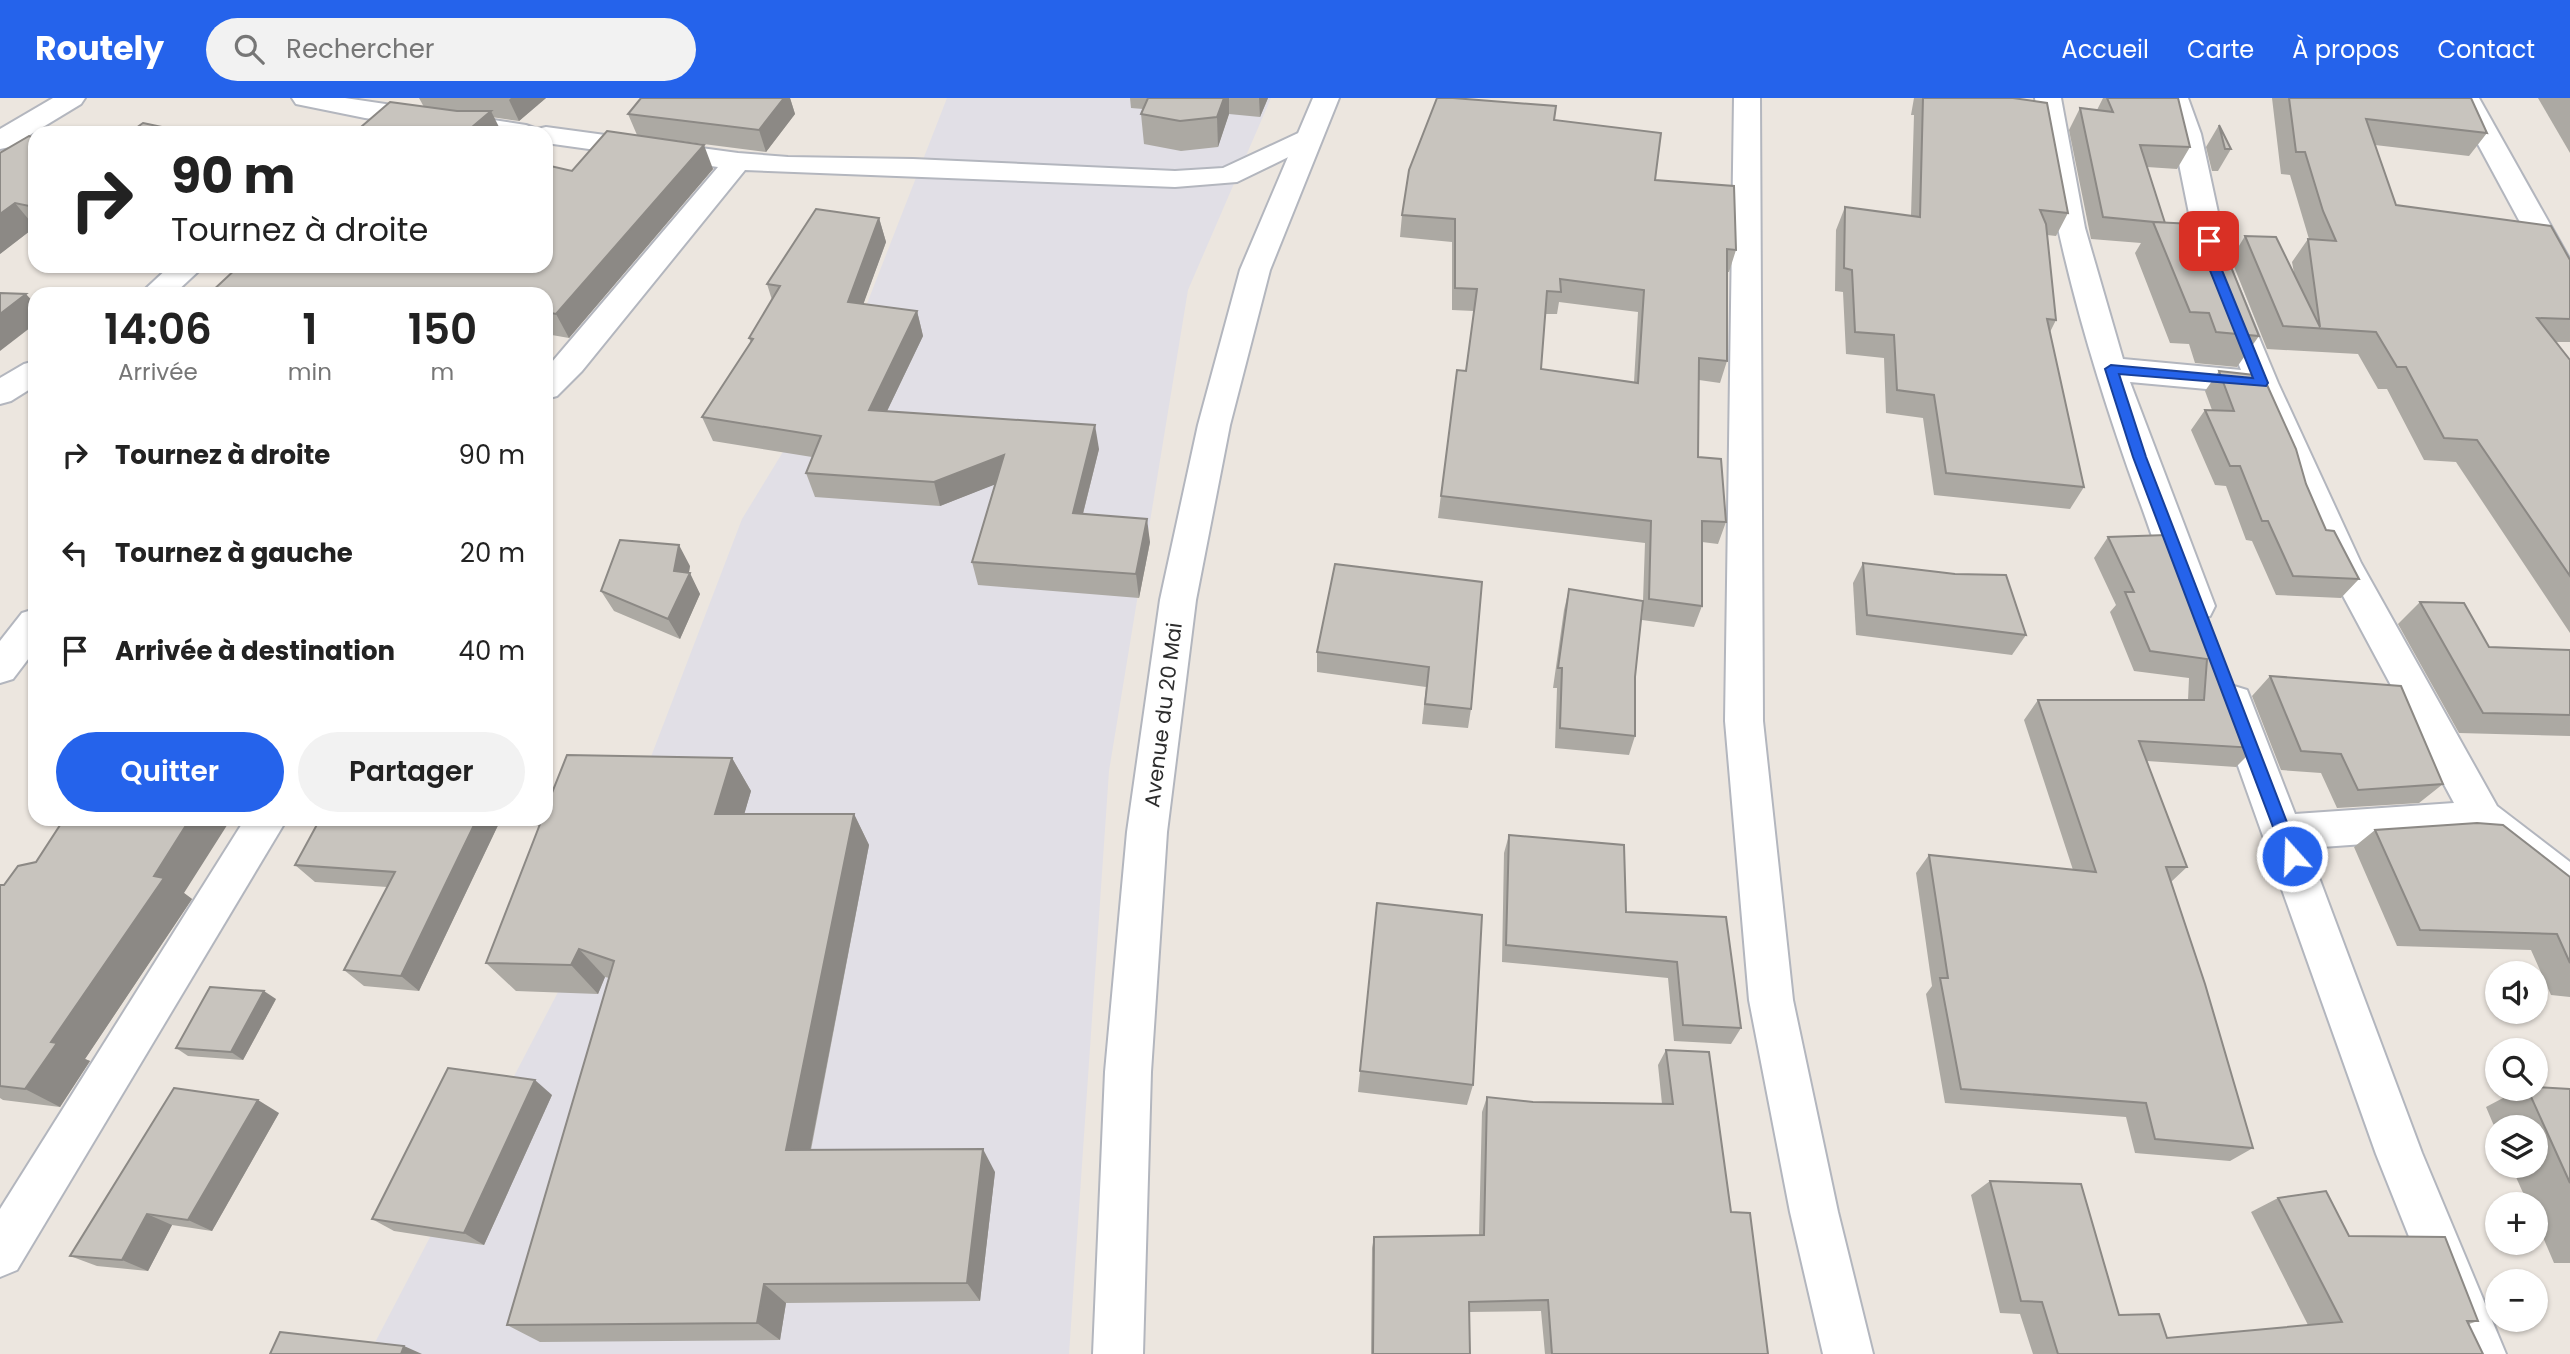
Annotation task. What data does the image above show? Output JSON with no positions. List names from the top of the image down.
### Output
{
  "streets": {
    "street": ["Avenue du 20 Mai"]
  },
  "page": {
    "header": "Routely",
    "search": "Rechercher",
    "nav": [
      "Accueil",
      "Carte",
      "À propos",
      "Contact"
    ],
    "turn": ["90 m", "Tournez à droite"],
    "eta": [
      "14:06",
      "Arrivée",
      "1",
      "min",
      "150",
      "m"
    ],
    "list": [
      {
        "name": "Tournez à droite",
        "value": "90 m"
      },
      {
        "name": "Tournez à gauche",
        "value": "20 m"
      },
      {
        "name": "Arrivée à destination",
        "value": "40 m"
      }
    ],
    "buttons": ["Quitter", "Partager"],
    "map_buttons": ["+", "−"]
  }
}
